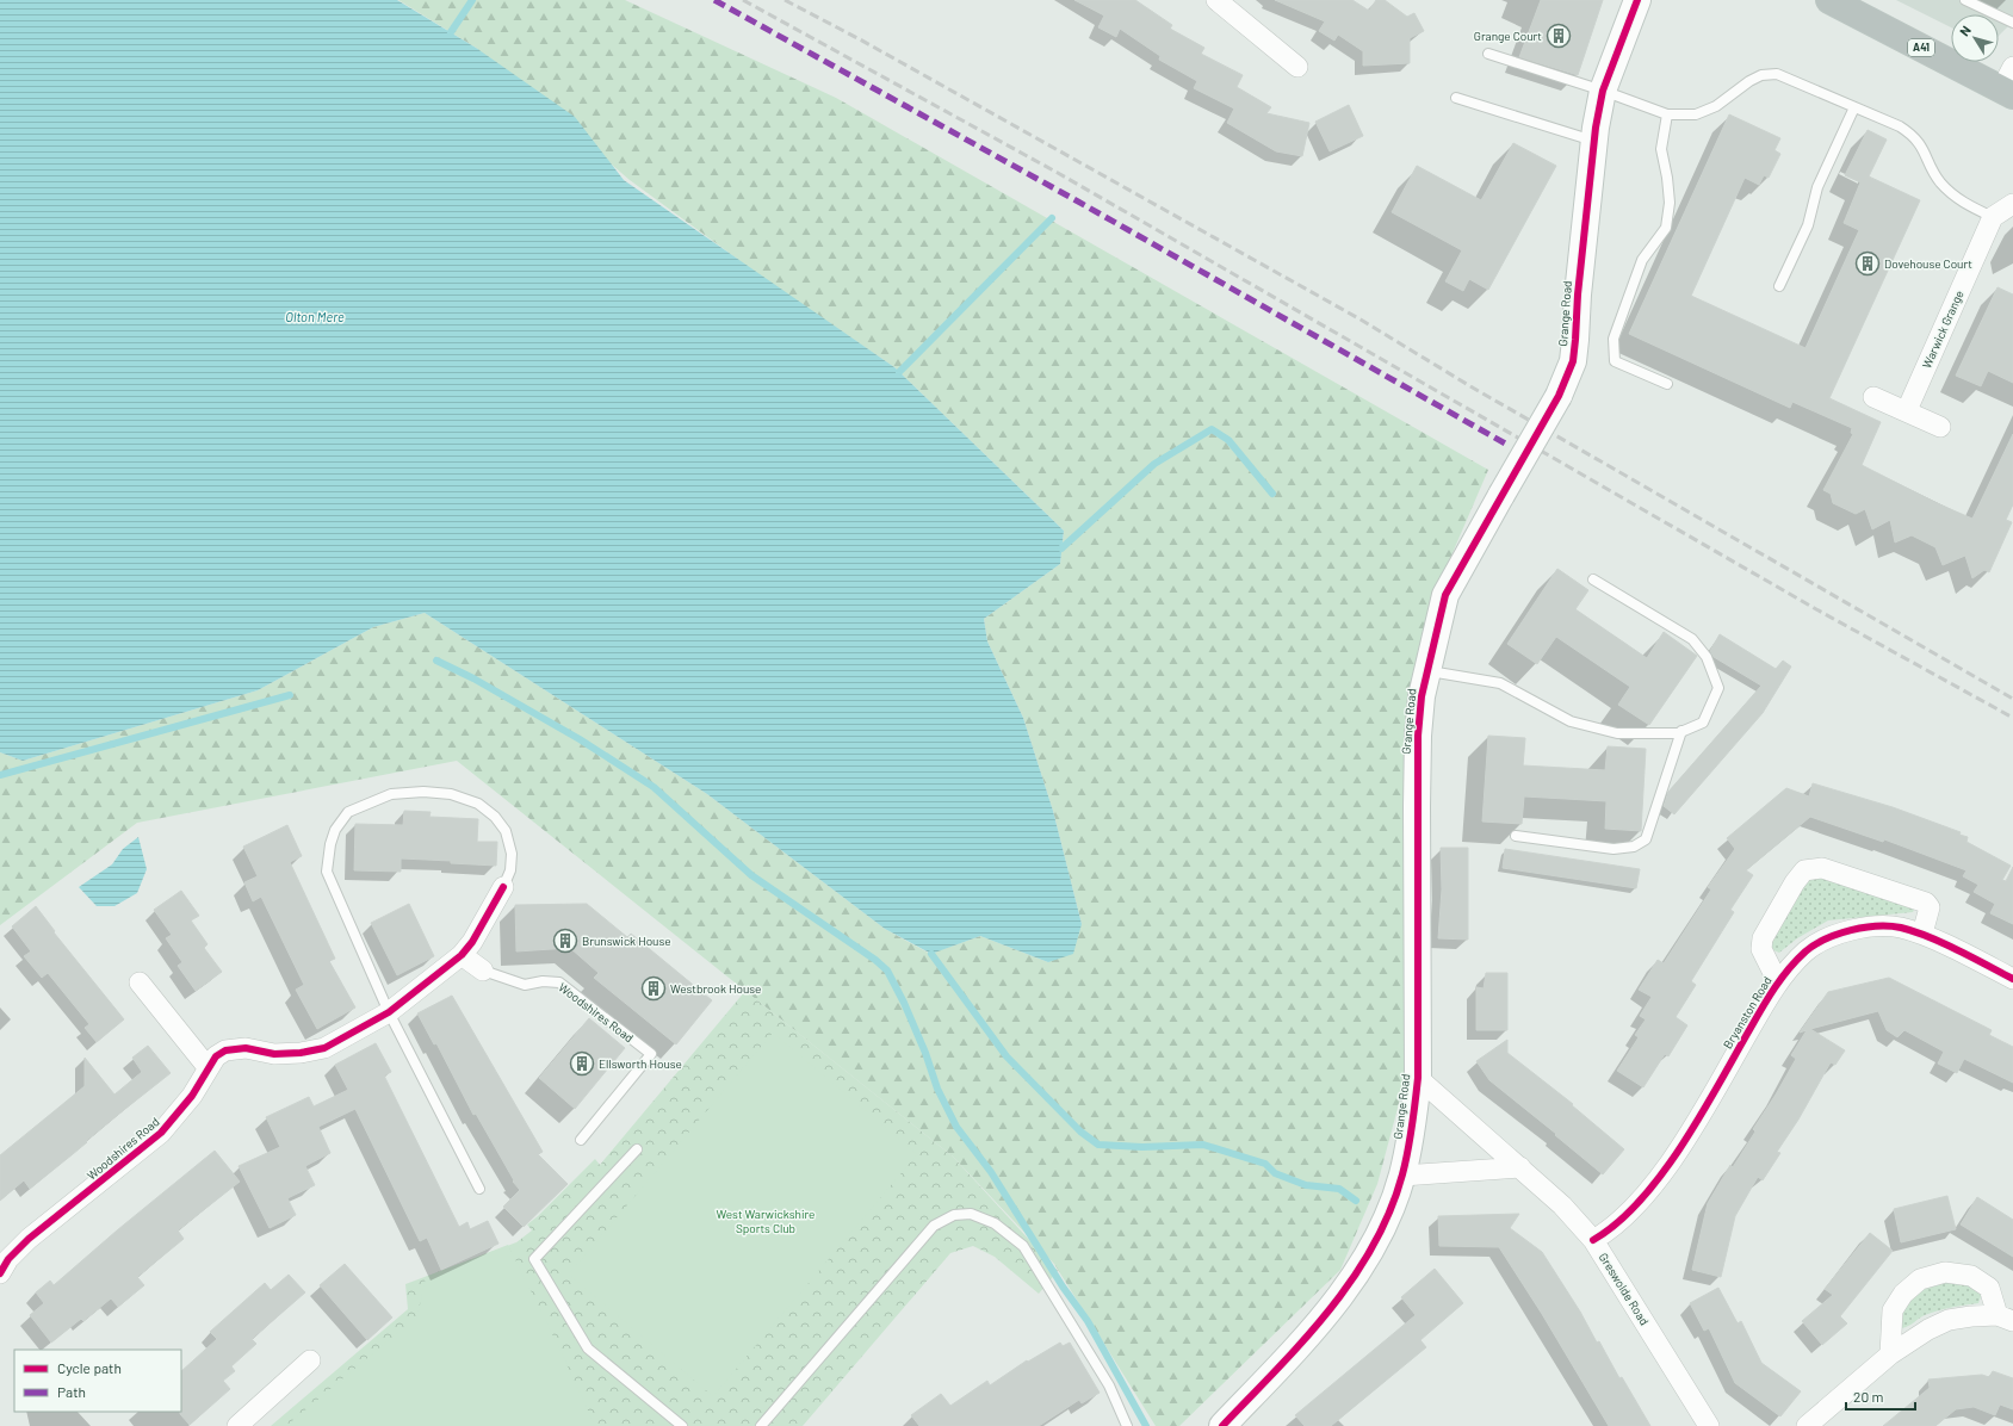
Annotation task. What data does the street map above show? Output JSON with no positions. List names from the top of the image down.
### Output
{
  "streets": {
    "highway": ["A41"],
    "street": [
      "Grange Road",
      "Warwick Grange",
      "Woodshires Road",
      "Bryanston Road",
      "Greswolde Road"
    ]
  },
  "crossings": [
    ["Grange Road", "Greswolde Road"],
    ["Bryanston Road", "Greswolde Road"]
  ],
  "water": ["Olton Mere"],
  "parks": ["West Warwickshire Sports Club"],
  "places": {
    "building": [
      "Grange Court",
      "Dovehouse Court",
      "Brunswick House",
      "Westbrook House",
      "Ellsworth House"
    ]
  },
  "legend": ["Cycle path", "Path"],
  "scale_bar": "20 m",
  "north": "top left"
}
